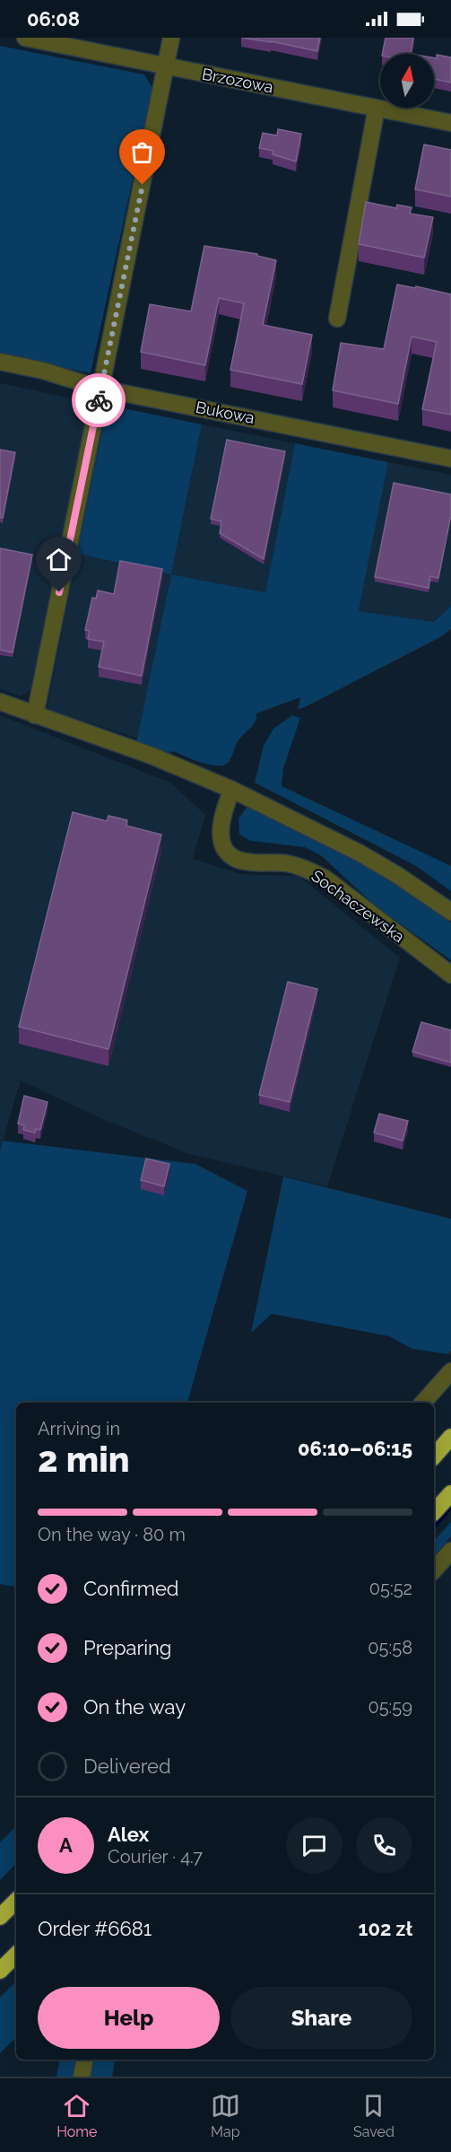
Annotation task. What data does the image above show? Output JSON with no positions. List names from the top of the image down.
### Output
{
  "streets": {
    "street": ["Brzozowa", "Bukowa", "Sochaczewska"]
  },
  "north": "top",
  "page": {
    "status": "06:08",
    "heading": ["2 min", "Arriving in", "06:10–06:15"],
    "panel": [
      "Alex",
      "Courier · 4.7",
      "Order #6681",
      "102 zł"
    ],
    "bar": "On the way · 80 m",
    "list": [
      ["Confirmed", "05:52"],
      ["Preparing", "05:58"],
      ["On the way", "05:59"],
      "Delivered"
    ],
    "round": "A",
    "buttons": ["Help", "Share"],
    "tabs": ["Home", "Map", "Saved"]
  }
}
